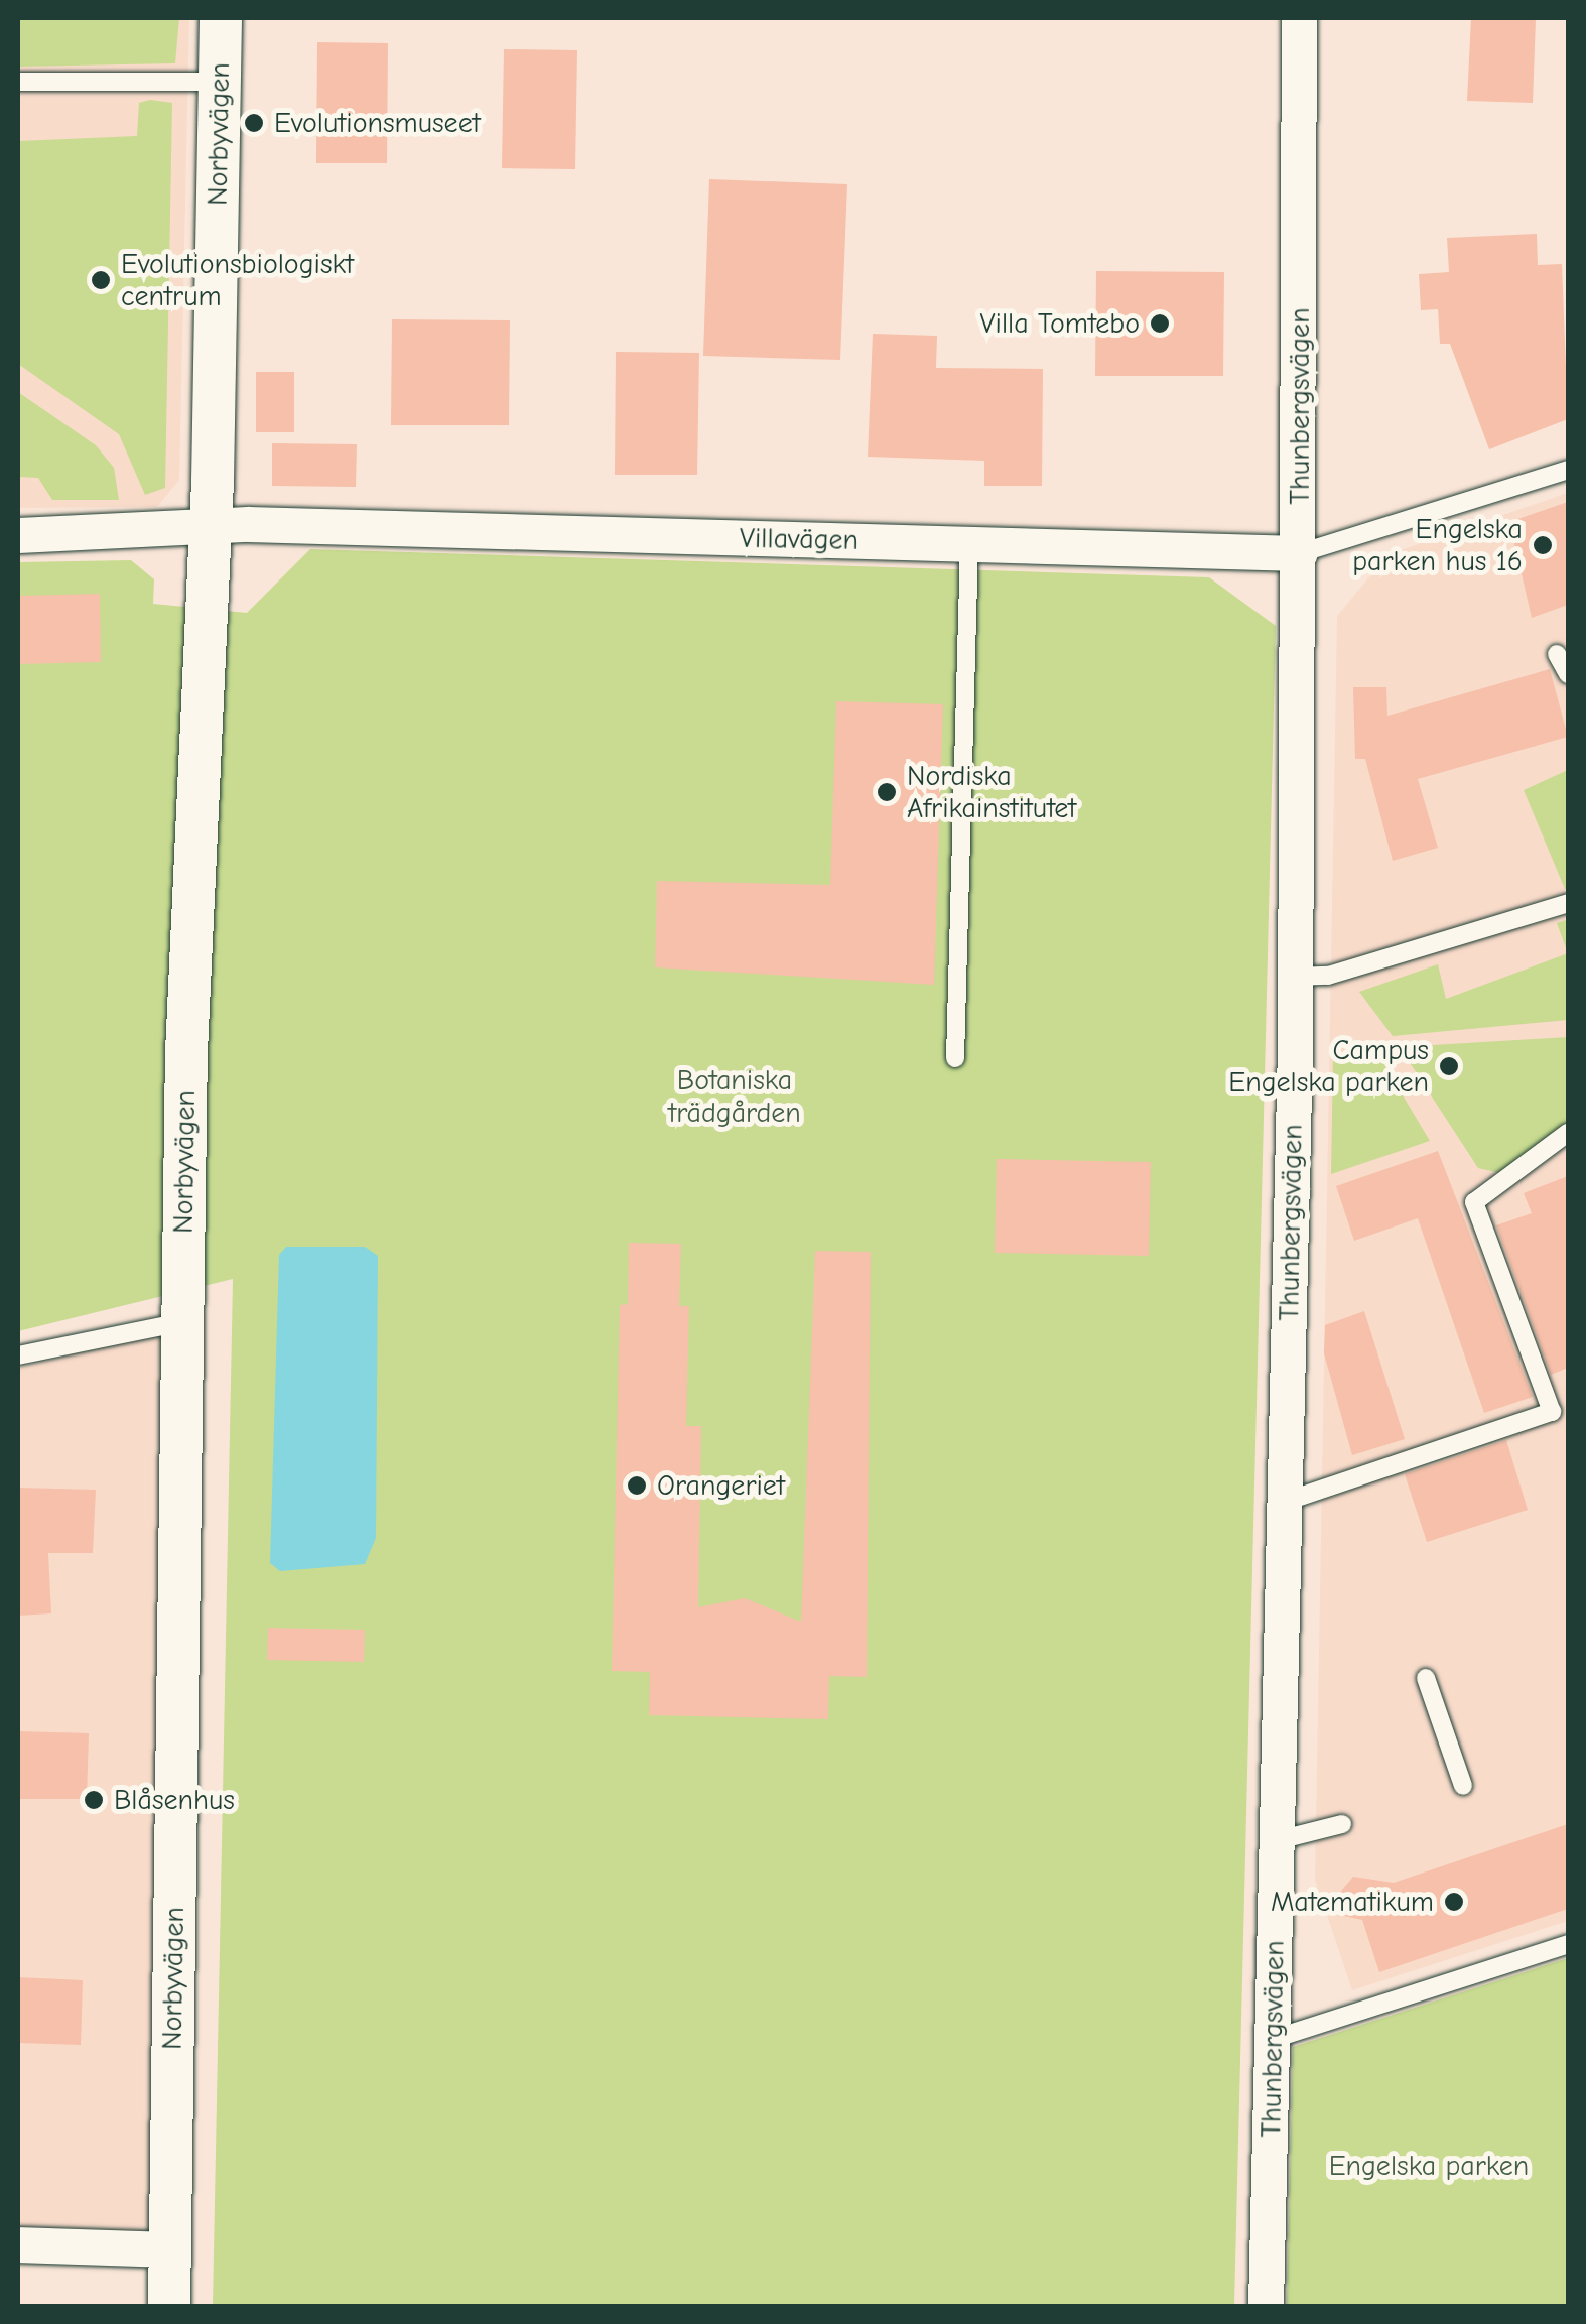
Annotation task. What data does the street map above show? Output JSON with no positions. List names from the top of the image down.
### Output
{
  "streets": {
    "street": ["Norbyvägen", "Thunbergsvägen", "Villavägen"]
  },
  "crossings": [
    ["Norbyvägen", "Villavägen"],
    ["Thunbergsvägen", "Villavägen"]
  ],
  "parks": ["Botaniska trädgården", "Engelska parken"],
  "places": [
    "Evolutionsmuseet",
    "Evolutionsbiologiskt centrum",
    "Villa Tomtebo",
    "Engelska parken hus 16",
    "Nordiska Afrikainstitutet",
    "Campus Engelska parken",
    "Orangeriet",
    "Blåsenhus",
    "Matematikum"
  ]
}
